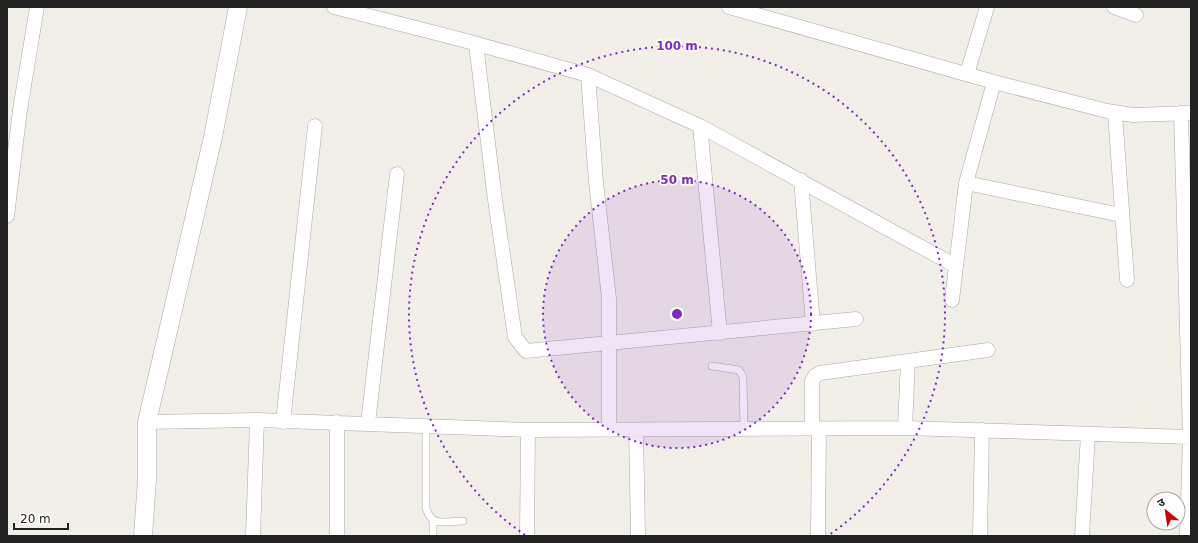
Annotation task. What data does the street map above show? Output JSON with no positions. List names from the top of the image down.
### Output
{
  "scale_bar": "20 m",
  "north": "top left",
  "rings": ["100 m", "50 m"]
}
